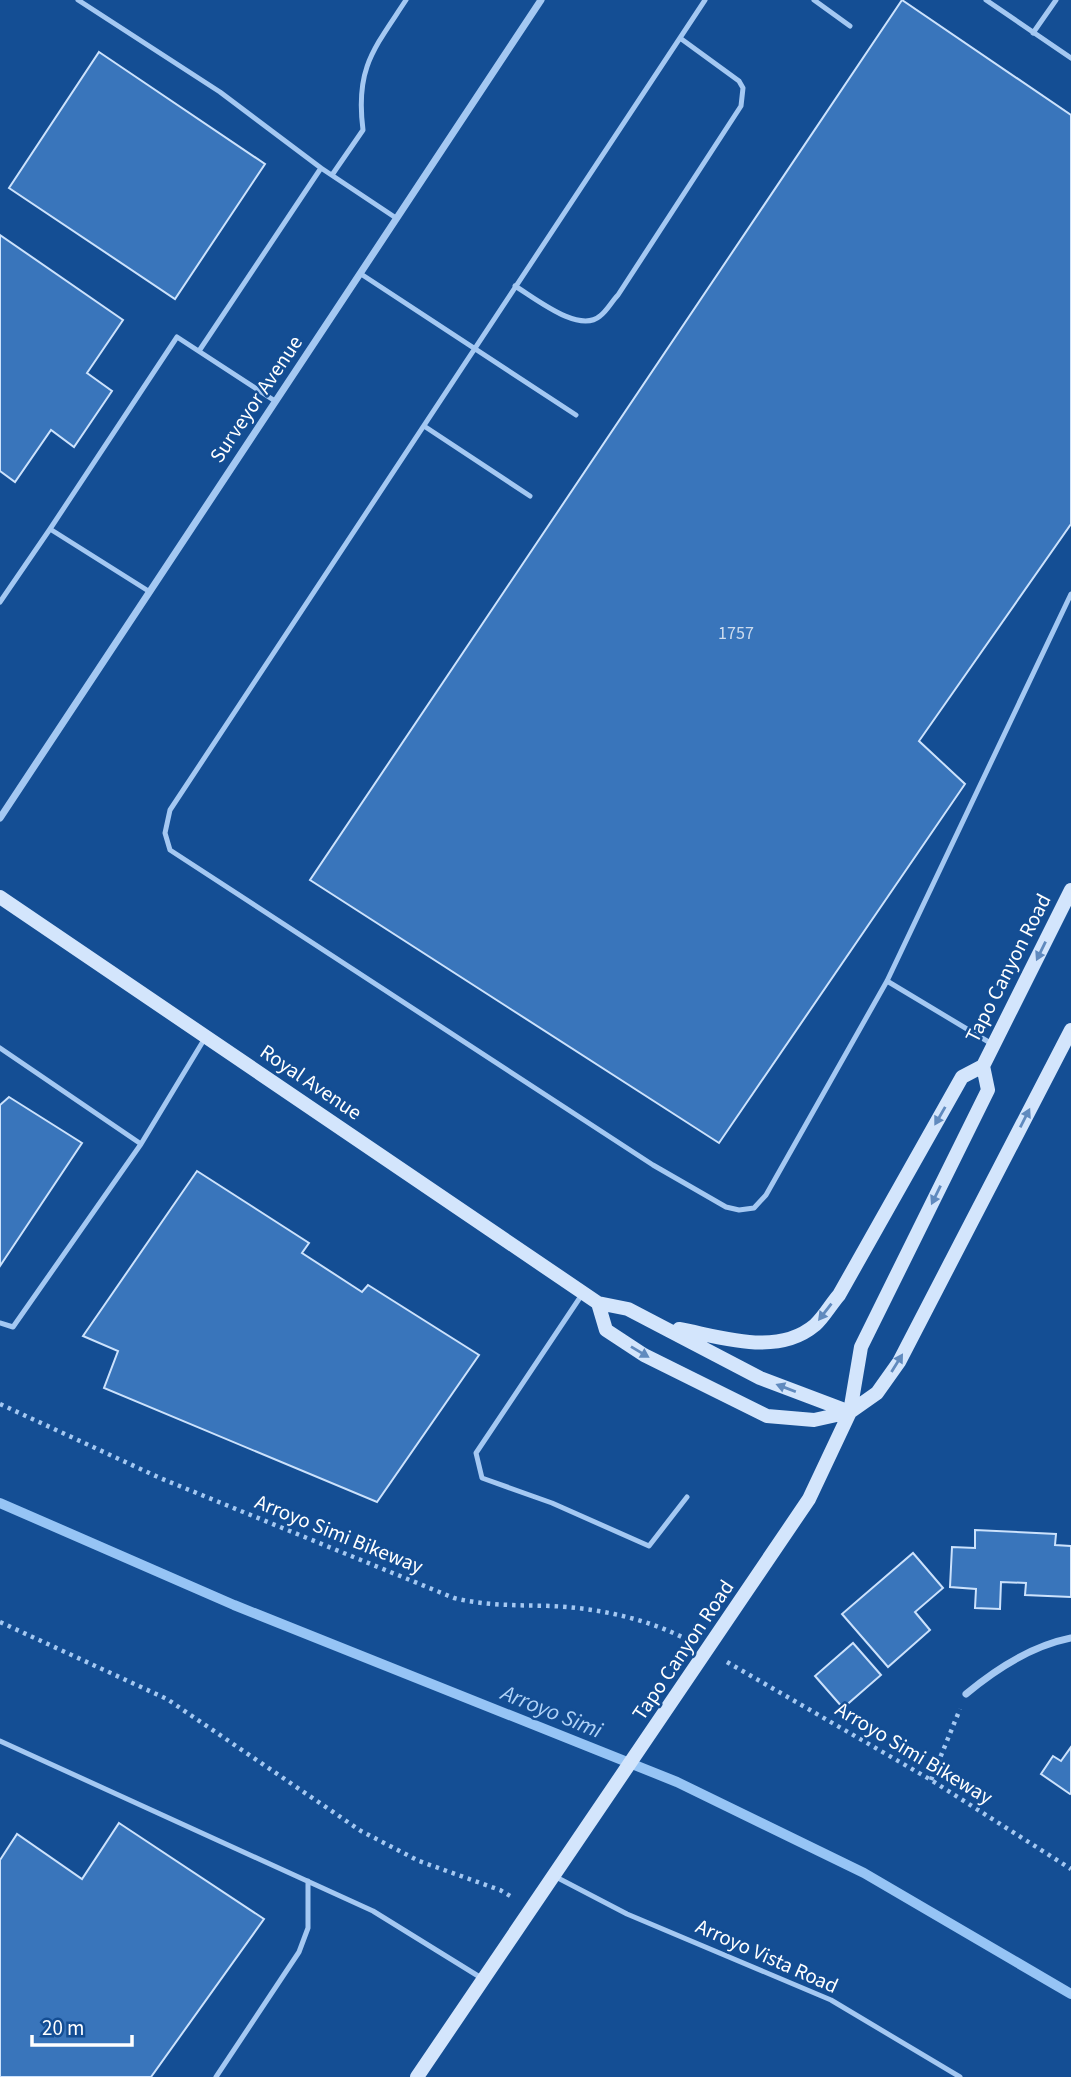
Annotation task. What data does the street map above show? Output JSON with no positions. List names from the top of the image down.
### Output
{
  "streets": {
    "main road": ["Tapo Canyon Road", "Royal Avenue"],
    "street": ["Surveyor Avenue"],
    "lane": ["Arroyo Vista Road"],
    "path": ["Arroyo Simi Bikeway"]
  },
  "crossings": [
    ["Tapo Canyon Road", "Royal Avenue"],
    ["Tapo Canyon Road", "Arroyo Vista Road"]
  ],
  "water": ["Arroyo Simi"],
  "house_numbers": ["1757"],
  "scale_bar": "20 m"
}
